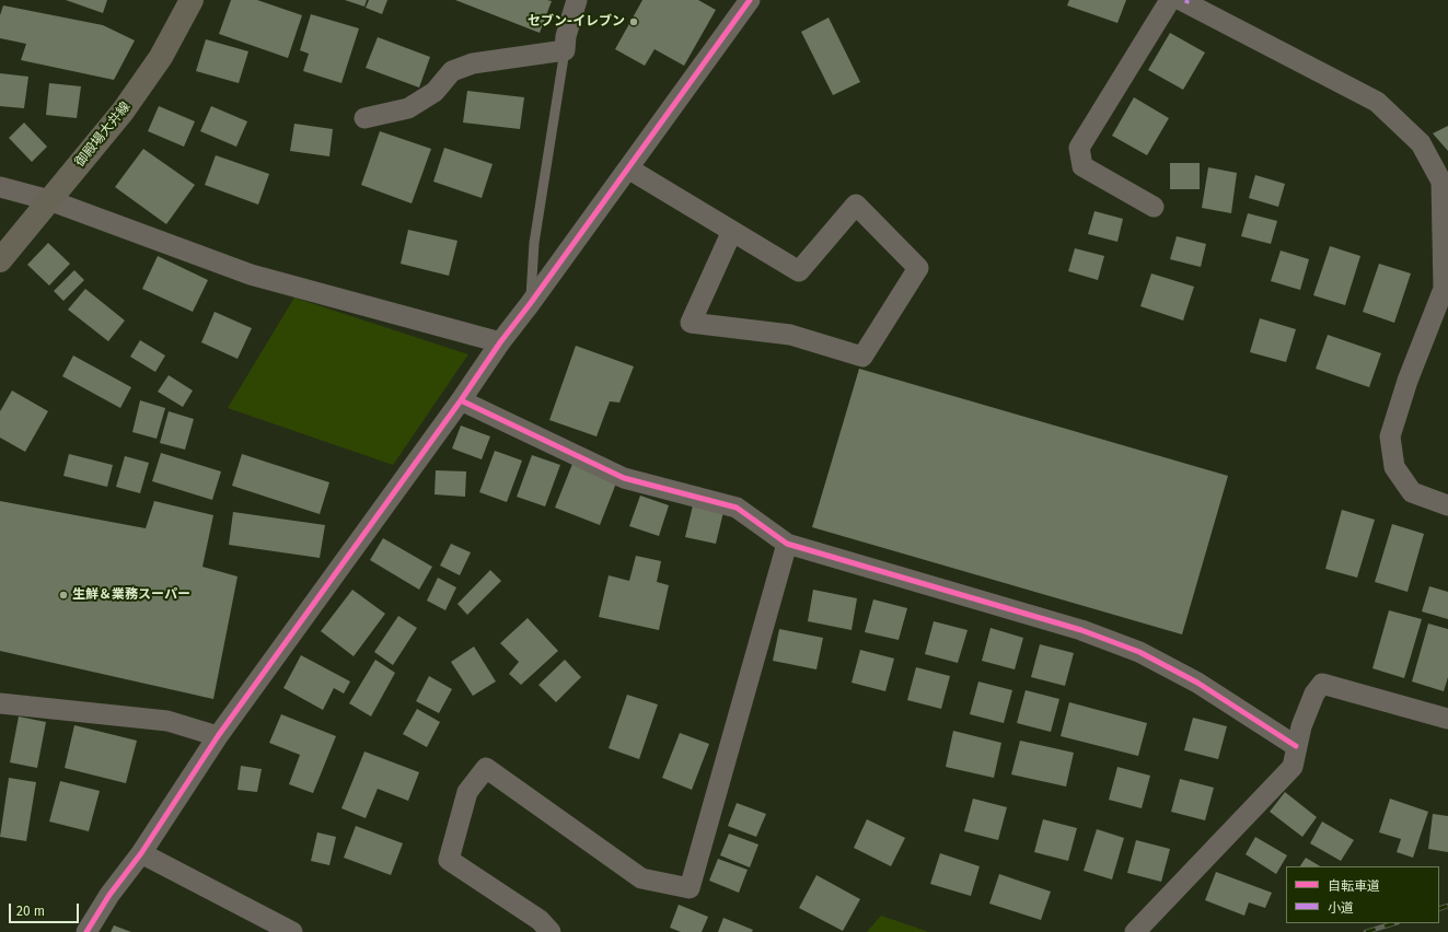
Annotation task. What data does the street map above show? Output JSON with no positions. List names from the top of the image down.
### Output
{
  "streets": {
    "main road": ["御殿場大井線"]
  },
  "places": ["セブン-イレブン", "生鮮＆業務スーパー"],
  "legend": ["自転車道", "小道"],
  "scale_bar": "20 m"
}
